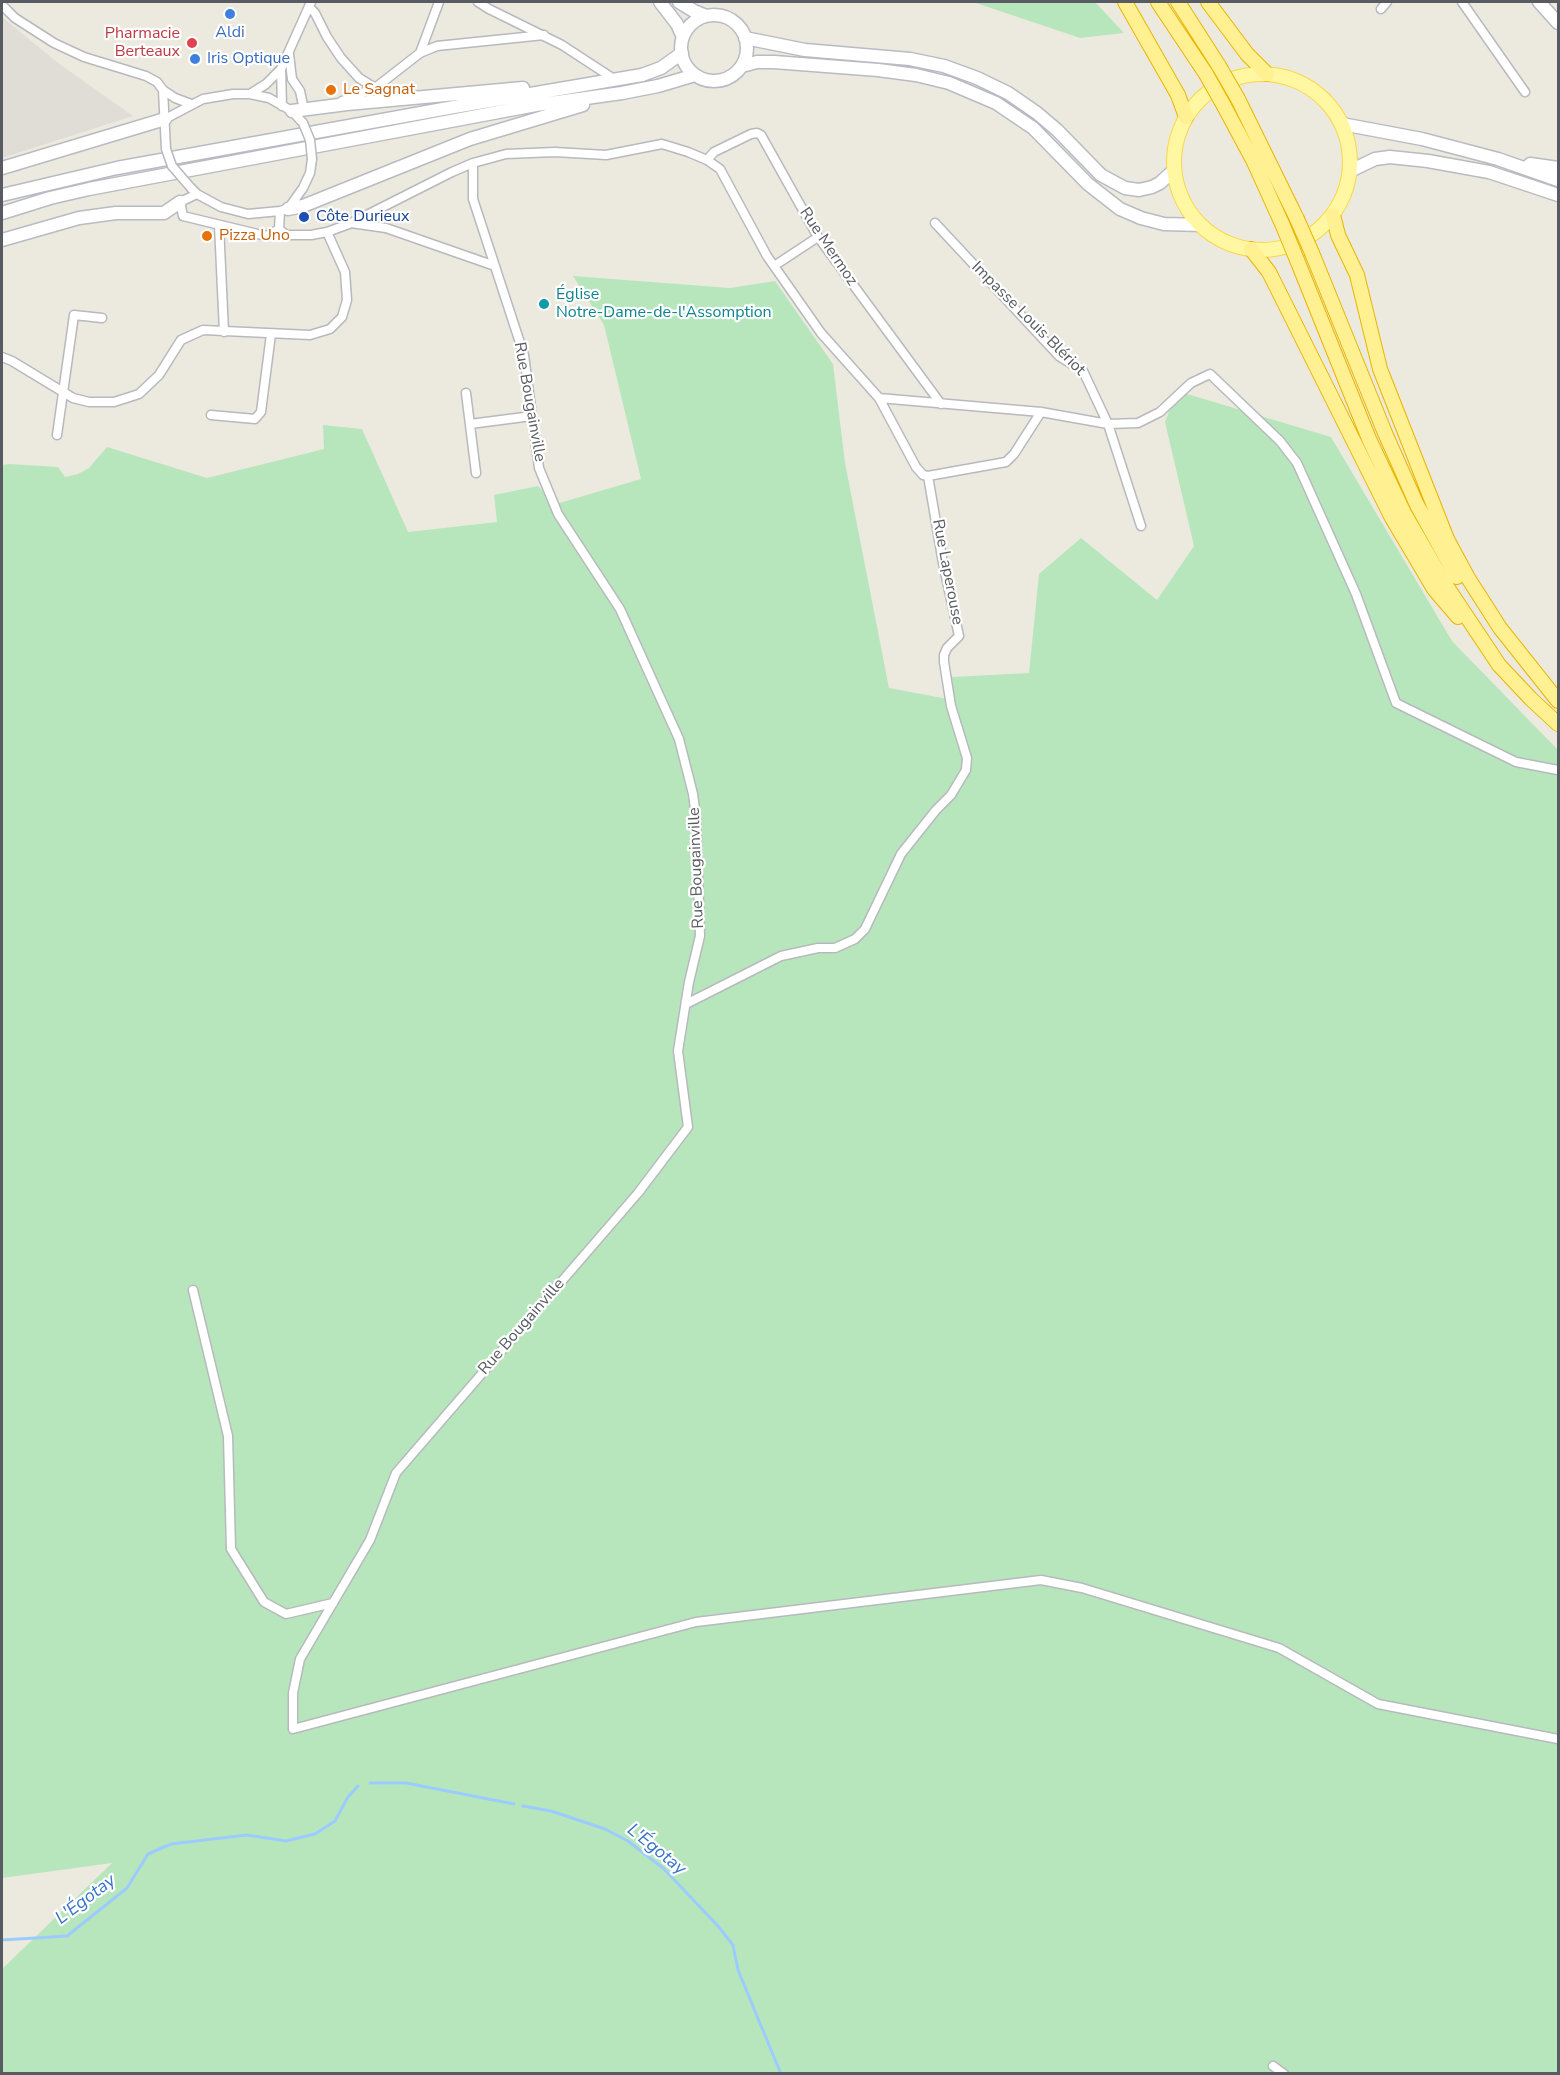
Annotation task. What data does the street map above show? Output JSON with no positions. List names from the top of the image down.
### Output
{
  "streets": {
    "street": [
      "Rue Mermoz",
      "Impasse Louis Blériot",
      "Rue Bougainville",
      "Rue Laperouse"
    ]
  },
  "crossings": [
    ["Rue Mermoz", "Rue Laperouse"],
    ["Rue Bougainville", "Rue Laperouse"]
  ],
  "water": ["L'Égotay"],
  "places": [
    "Aldi",
    "Pharmacie Berteaux",
    "Iris Optique",
    "Le Sagnat",
    "Côte Durieux",
    "Pizza Uno",
    "Église Notre-Dame-de-l'Assomption"
  ]
}
